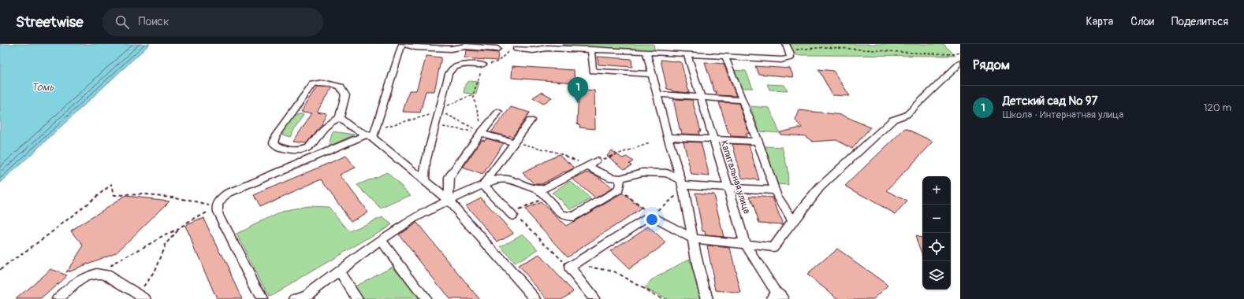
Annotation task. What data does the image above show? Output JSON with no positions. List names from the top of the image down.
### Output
{
  "streets": {
    "street": ["Капитальная улица"]
  },
  "water": ["Томь"],
  "page": {
    "header": "Streetwise",
    "search": "Поиск",
    "nav": ["Карта", "Слои", "Поделиться"],
    "heading": "Рядом",
    "pins": "1",
    "list": [
      {
        "mark": "1",
        "name": "Детский сад № 97",
        "note": "Школа · Интернатная улица",
        "value": "120 m"
      }
    ],
    "map_buttons": ["+", "−"]
  }
}
